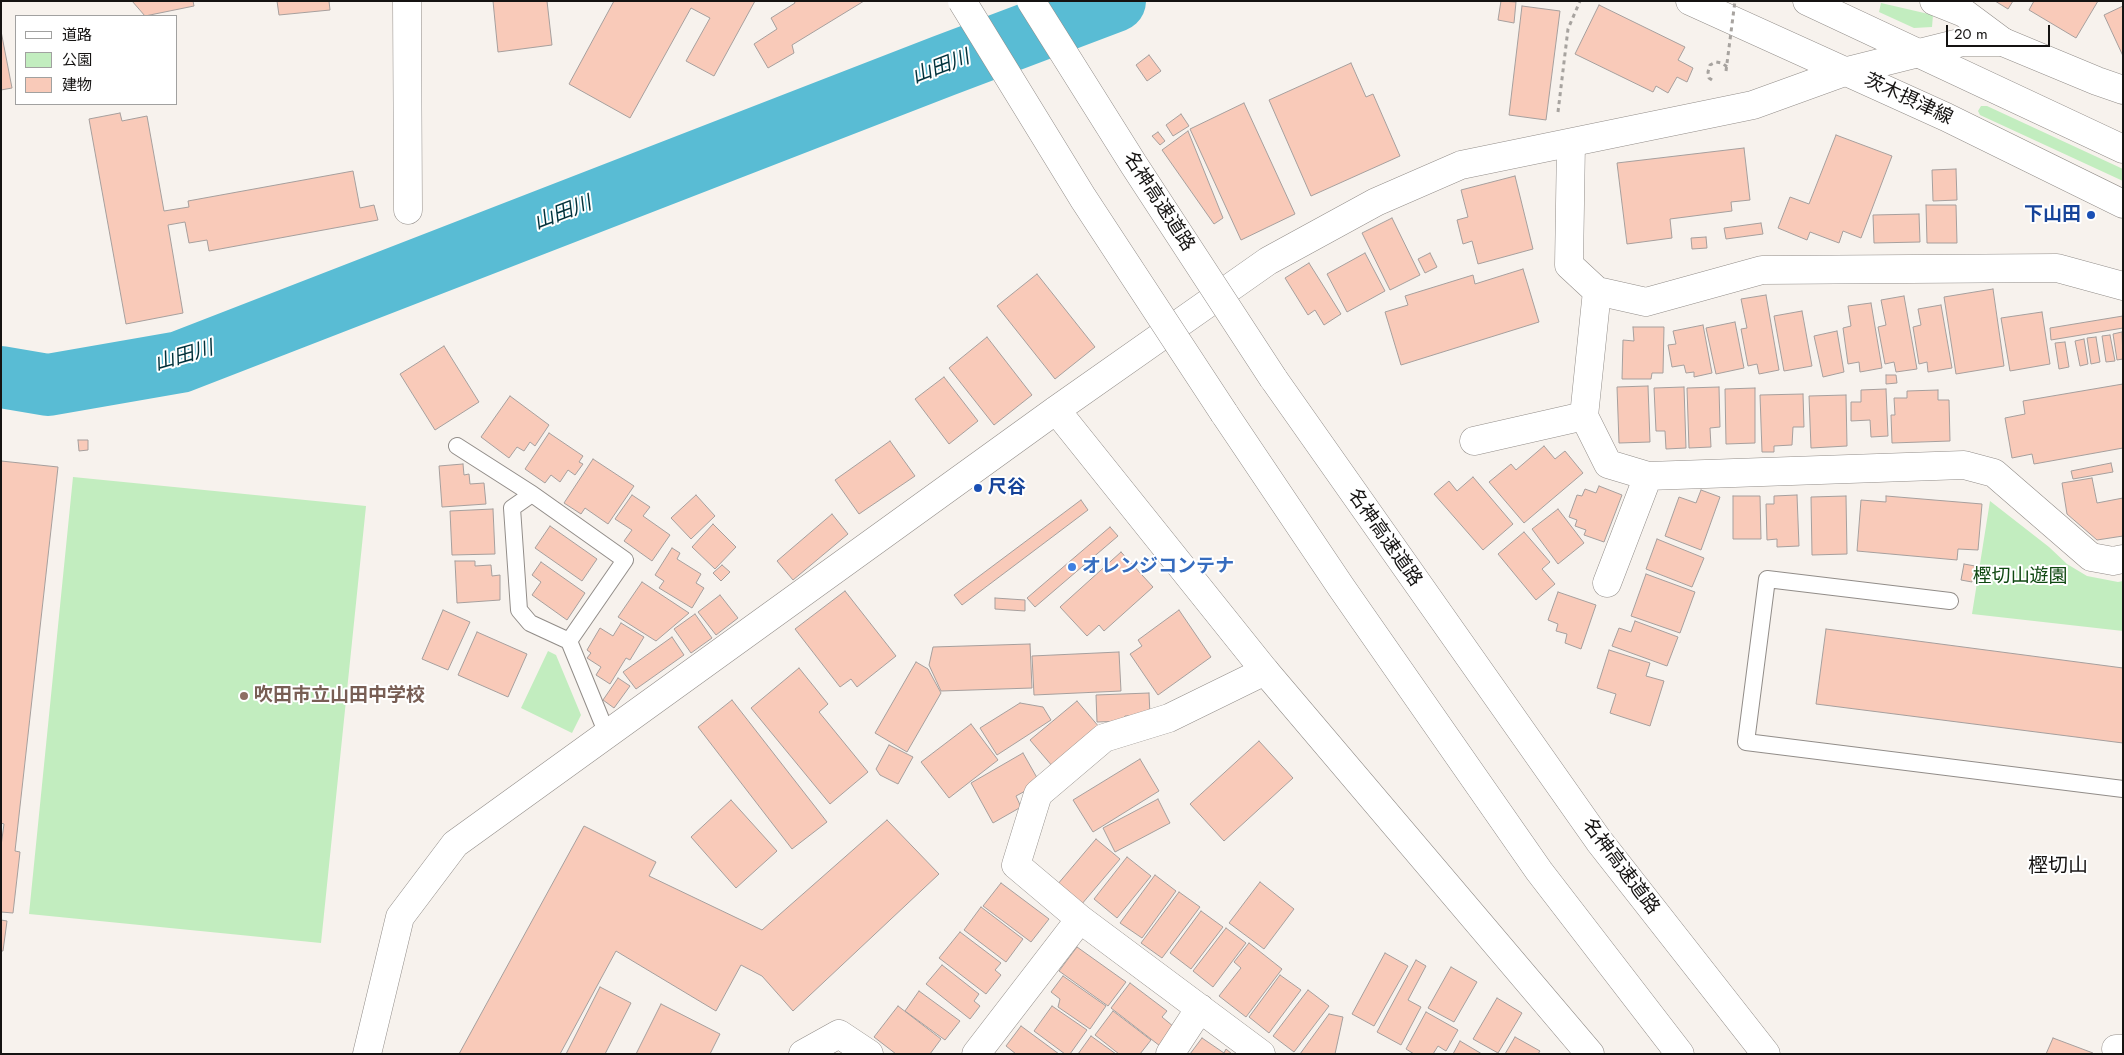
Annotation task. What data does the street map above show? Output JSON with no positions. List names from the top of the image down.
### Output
{
  "streets": {
    "main road": ["茨木摂津線", "名神高速道路"]
  },
  "districts": ["樫切山"],
  "water": ["山田川"],
  "parks": ["樫切山遊園"],
  "places": [
    "下山田",
    "尺谷",
    "オレンジコンテナ",
    "吹田市立山田中学校"
  ],
  "legend": ["道路", "公園", "建物"],
  "scale_bar": "20 m"
}
